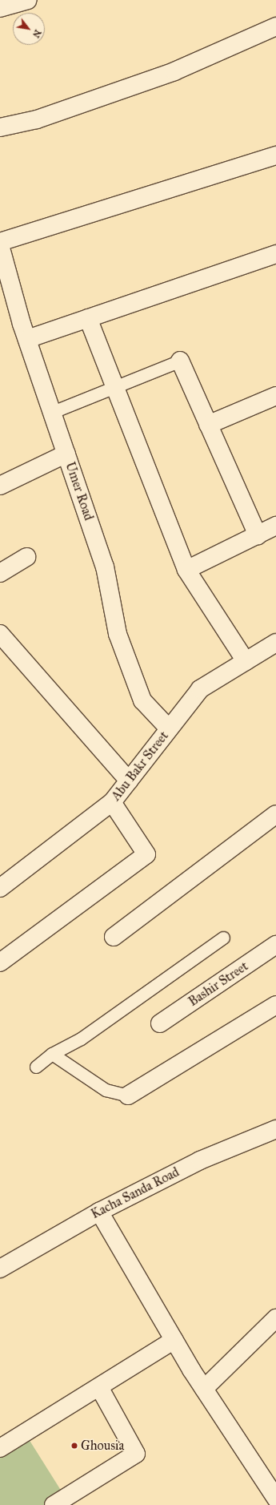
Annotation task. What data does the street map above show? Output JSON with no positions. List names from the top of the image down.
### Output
{
  "streets": {
    "street": [
      "Umer Road",
      "Abu Bakr Street",
      "Bashir Street",
      "Kacha Sanda Road"
    ]
  },
  "crossings": [
    ["Umer Road", "Abu Bakr Street"]
  ],
  "places": ["Ghousia"],
  "north": "bottom right"
}
